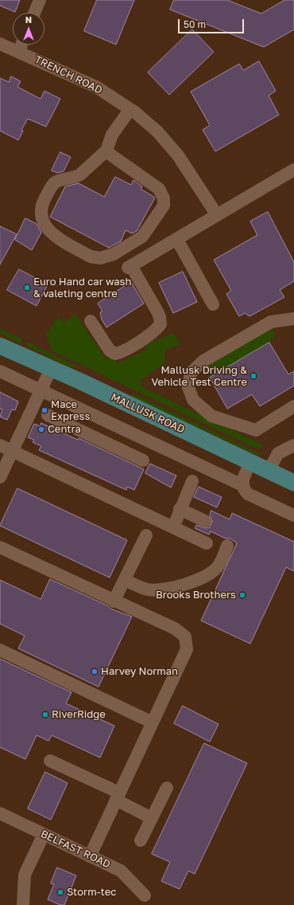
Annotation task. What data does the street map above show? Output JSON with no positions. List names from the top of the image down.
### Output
{
  "streets": {
    "main road": ["MALLUSK ROAD"],
    "street": ["TRENCH ROAD", "BELFAST ROAD"]
  },
  "places": [
    "Euro Hand car wash & valeting centre",
    "Mallusk Driving & Vehicle Test Centre",
    "Mace Express",
    "Centra",
    "Brooks Brothers",
    "Harvey Norman",
    "RiverRidge",
    "Storm-tec"
  ],
  "scale_bar": "50 m",
  "north": "top"
}
